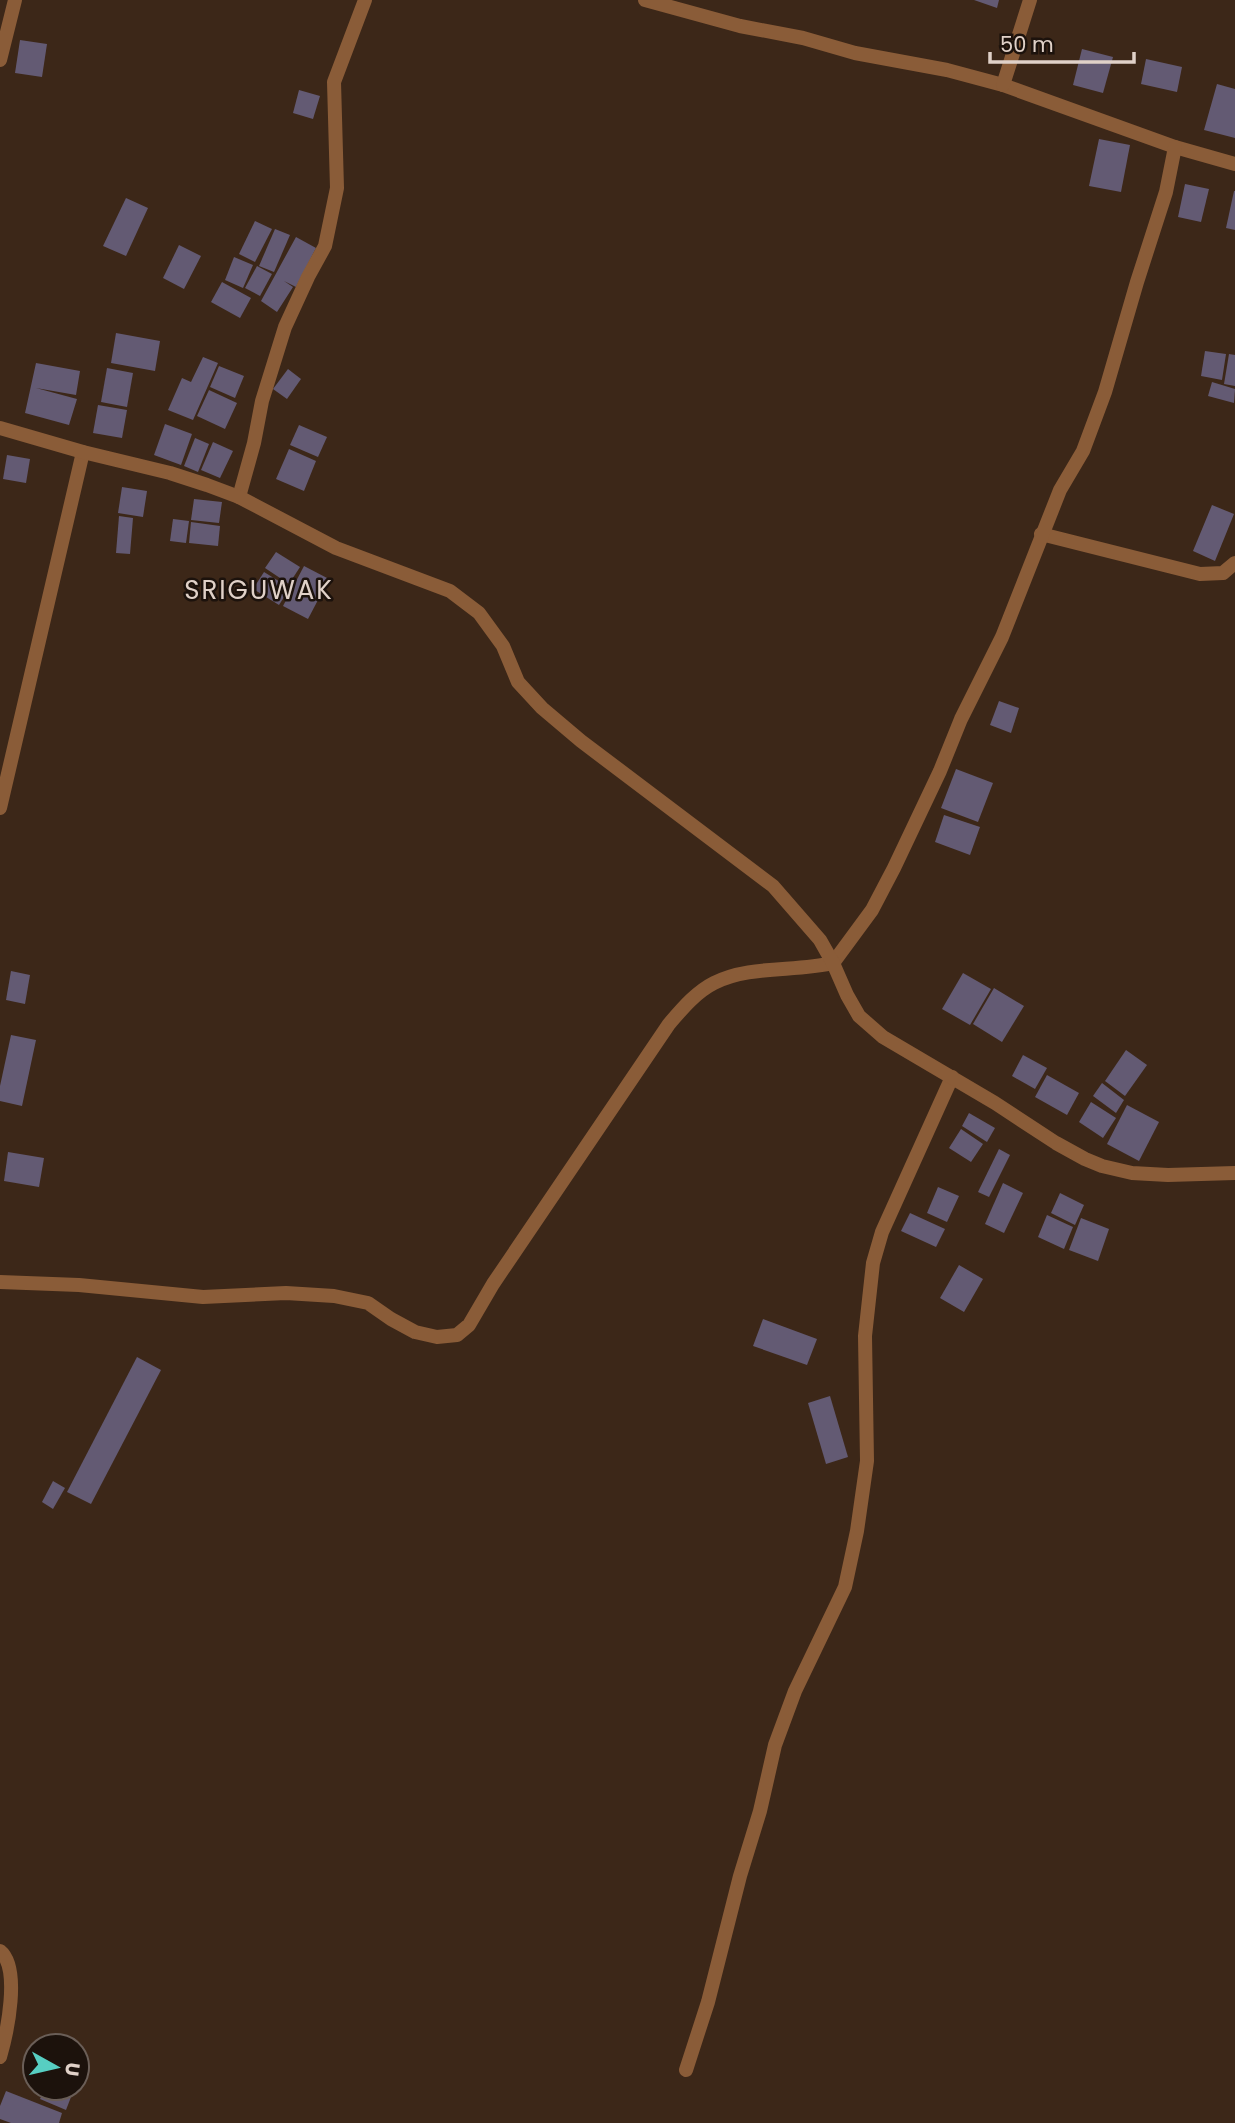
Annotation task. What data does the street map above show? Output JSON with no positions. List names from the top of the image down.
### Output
{
  "districts": ["SRIGUWAK"],
  "scale_bar": "50 m",
  "north": "right"
}
